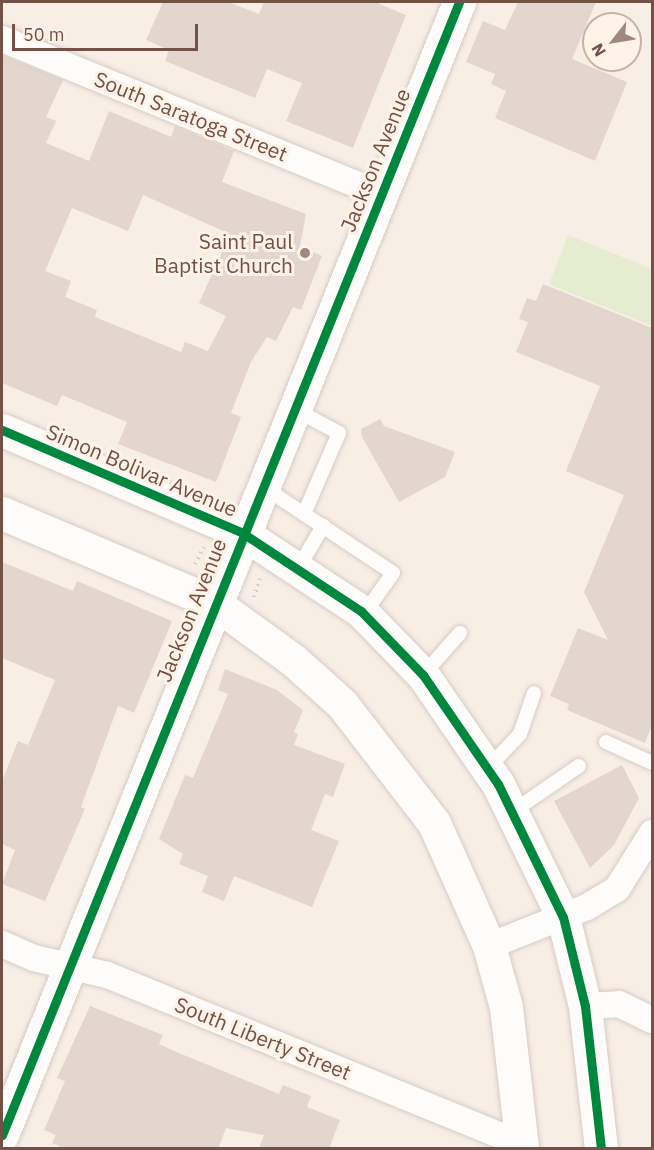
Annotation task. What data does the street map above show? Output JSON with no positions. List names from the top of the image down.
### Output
{
  "streets": {
    "street": [
      "South Saratoga Street",
      "Jackson Avenue",
      "Simon Bolivar Avenue",
      "South Liberty Street"
    ]
  },
  "crossings": [
    ["South Saratoga Street", "Jackson Avenue"],
    ["Jackson Avenue", "Simon Bolivar Avenue"],
    ["Jackson Avenue", "South Liberty Street"]
  ],
  "places": ["Saint Paul Baptist Church"],
  "scale_bar": "50 m",
  "north": "bottom left"
}
